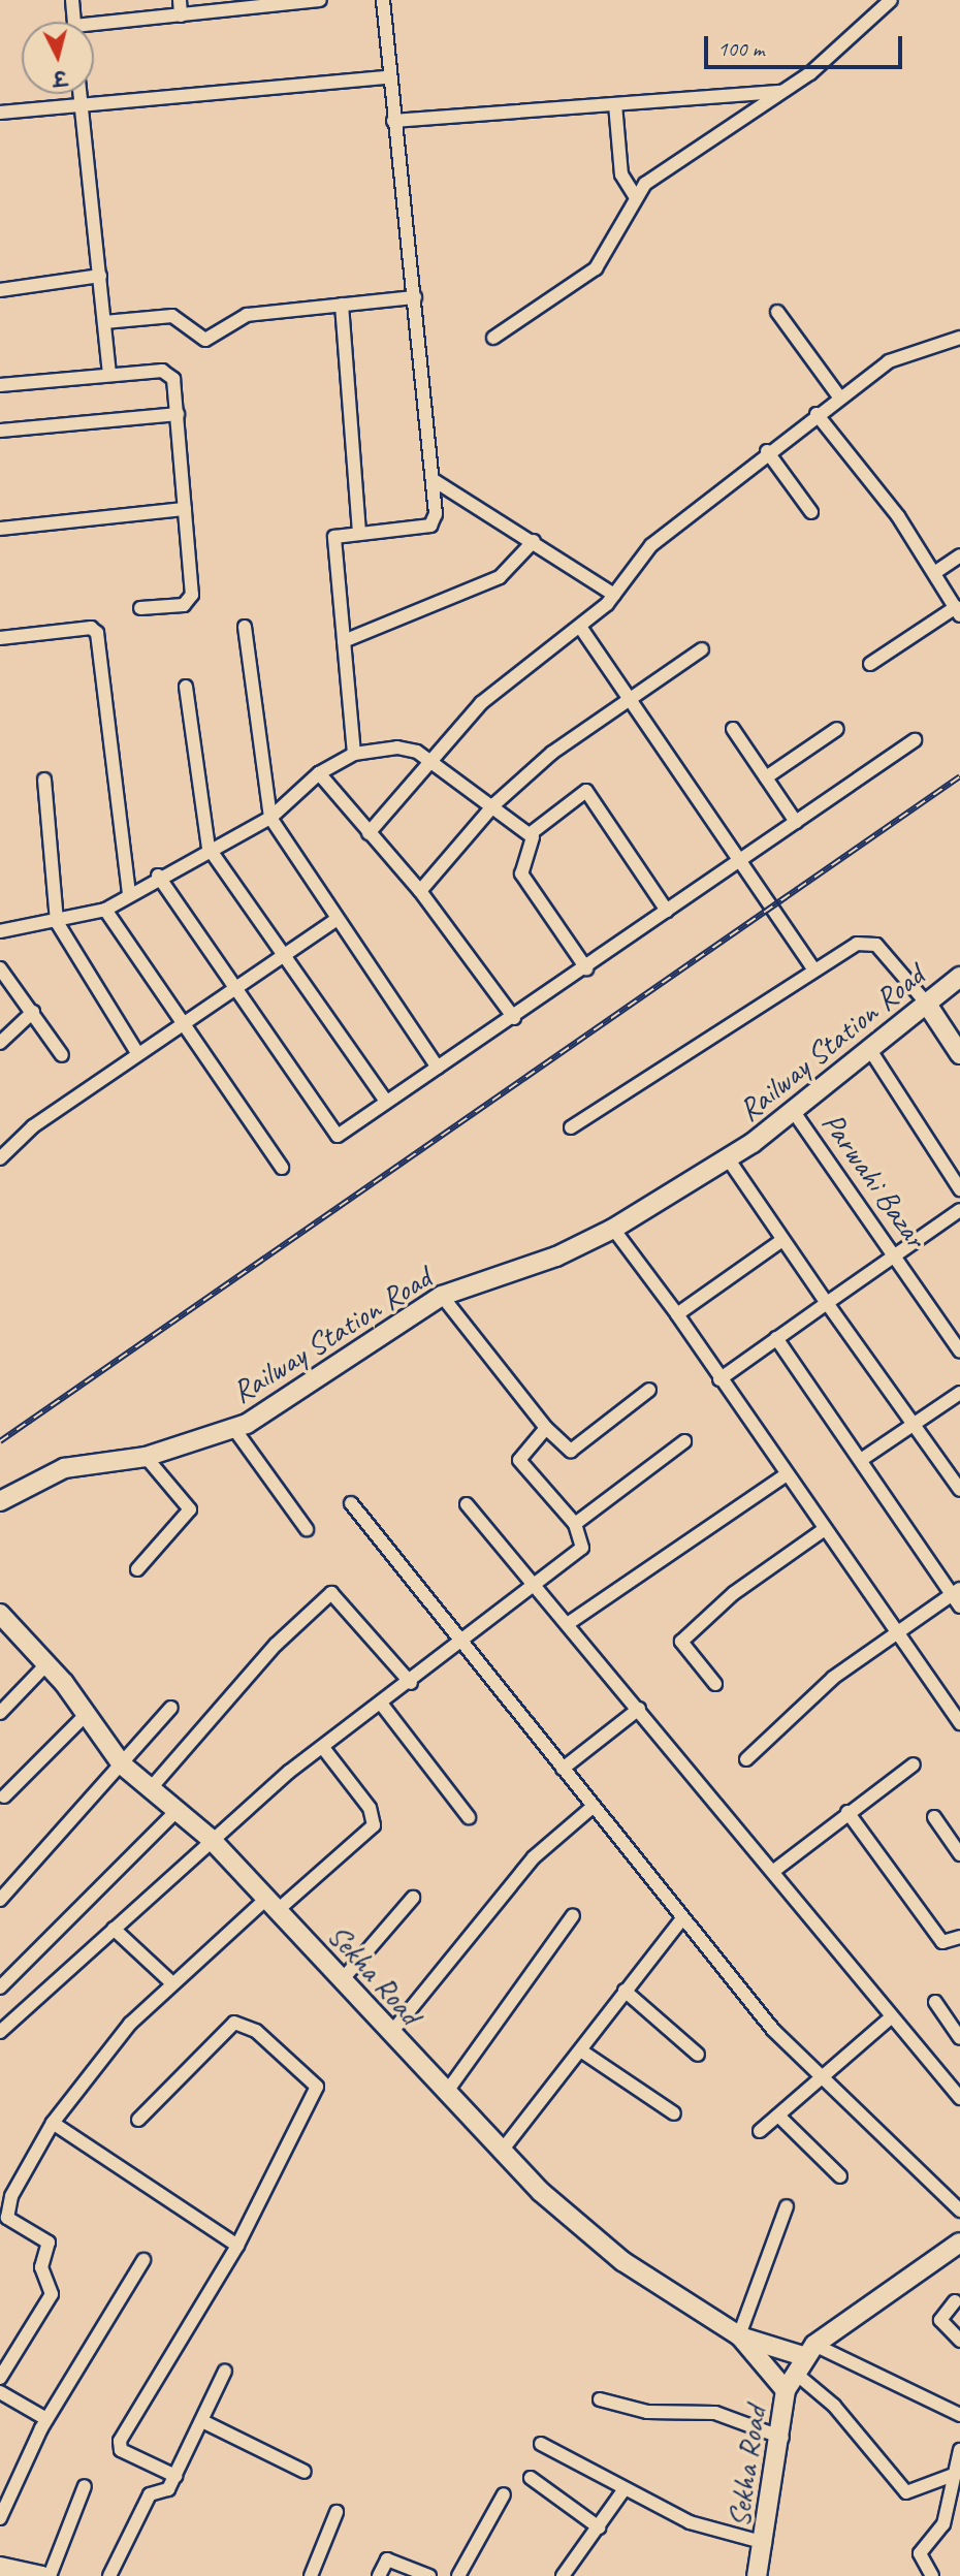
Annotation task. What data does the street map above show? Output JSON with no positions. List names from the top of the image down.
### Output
{
  "streets": {
    "street": ["Railway Station Road", "Parwahi Bazar", "Sekha Road"]
  },
  "crossings": [
    ["Railway Station Road", "Parwahi Bazar"]
  ],
  "scale_bar": "100 m",
  "north": "bottom"
}
